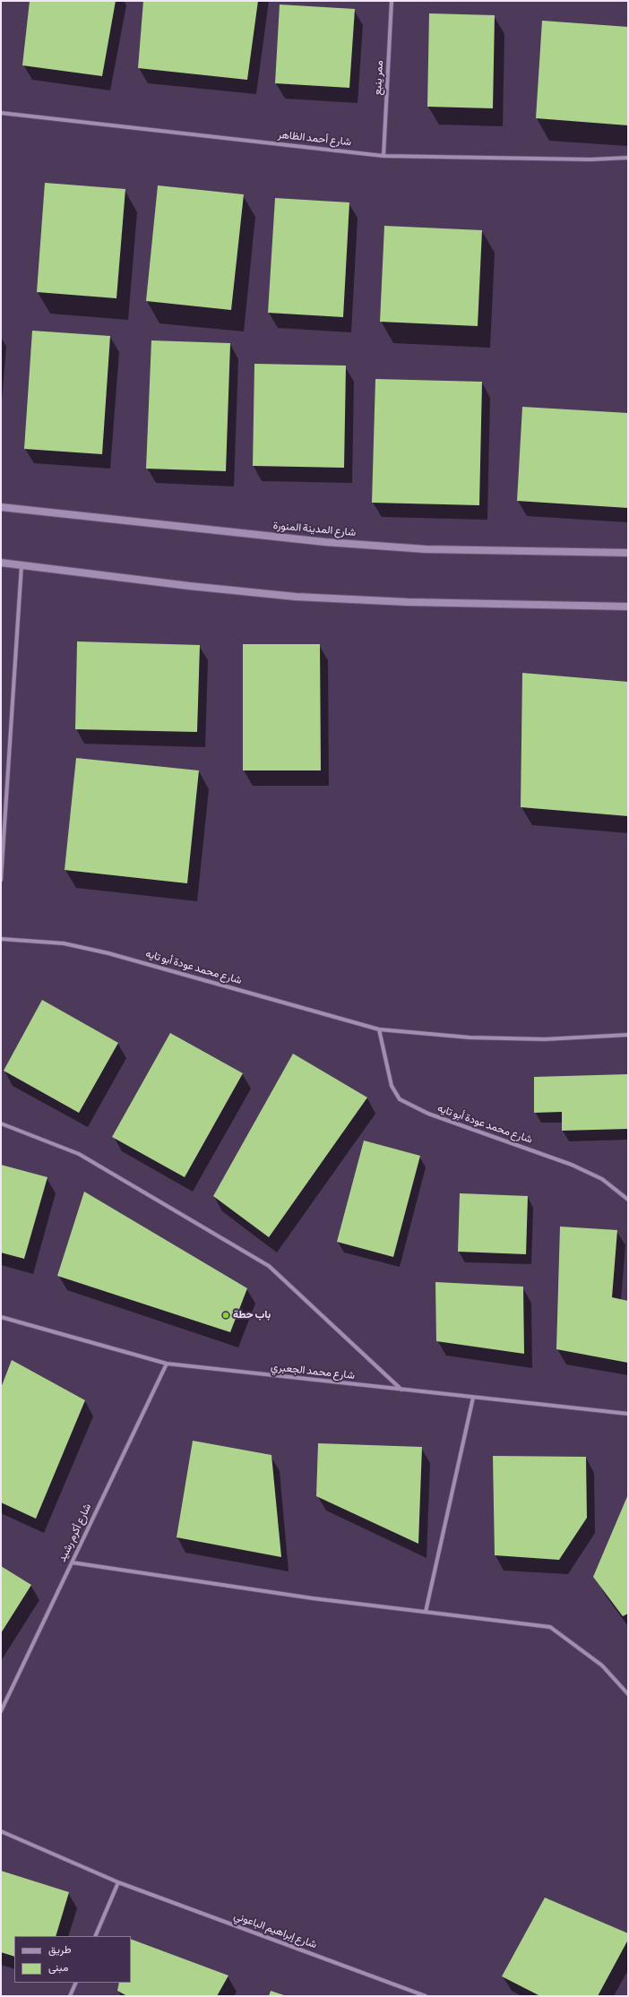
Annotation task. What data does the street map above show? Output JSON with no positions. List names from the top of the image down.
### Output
{
  "streets": {
    "main road": ["شارع المدينة المنورة"],
    "street": [
      "ممر ينبع",
      "شارع أحمد الظاهر",
      "شارع محمد عودة أبو تايه",
      "شارع محمد الجعبري",
      "شارع أكرم رشيد",
      "شارع إبراهيم الباعوني"
    ]
  },
  "crossings": [
    ["ممر ينبع", "شارع أحمد الظاهر"],
    ["شارع محمد الجعبري", "شارع أكرم رشيد"]
  ],
  "places": ["باب حطة"],
  "legend": ["طريق", "مبنى"]
}
